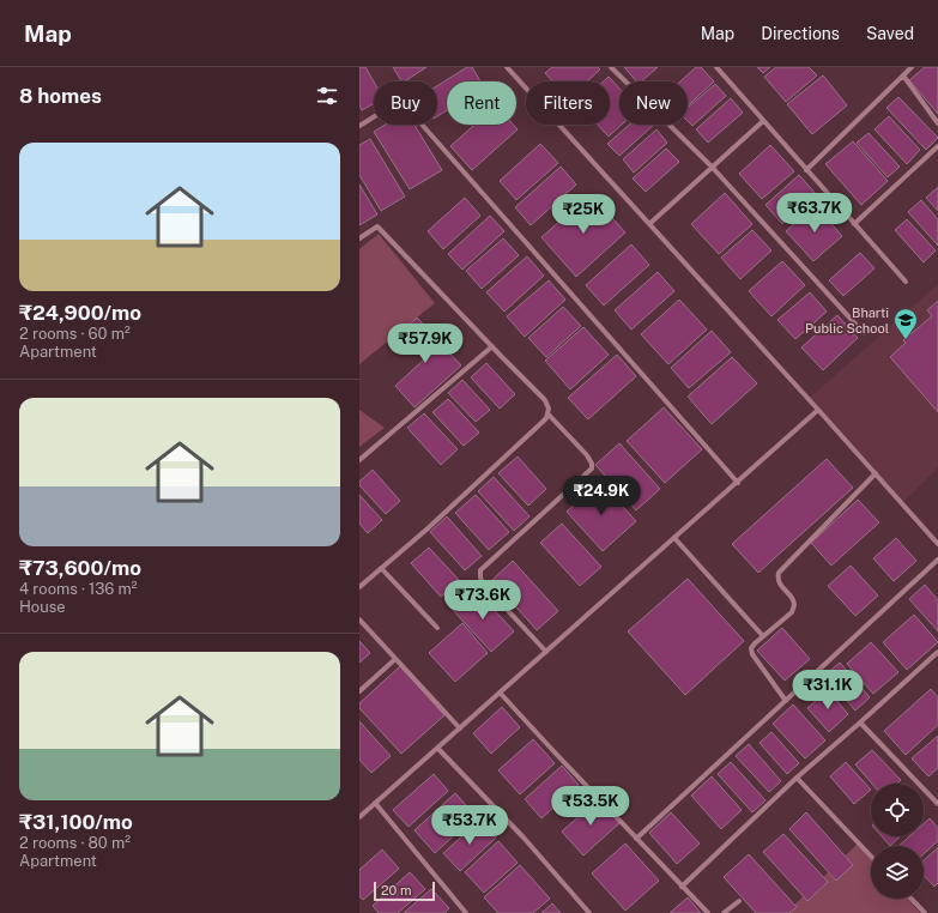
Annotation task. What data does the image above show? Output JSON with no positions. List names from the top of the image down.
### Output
{
  "places": {
    "school or university": ["Bharti Public School"]
  },
  "scale_bar": "20 m",
  "page": {
    "header": "Map",
    "nav": ["Map", "Directions", "Saved"],
    "heading": "8 homes",
    "chip": [
      "Buy",
      "Rent",
      "Filters",
      "New"
    ],
    "list": [
      {
        "name": "₹24,900/mo",
        "note": "2 rooms · 60 m² · Apartment"
      },
      {
        "name": "₹73,600/mo",
        "note": "4 rooms · 136 m² · House"
      },
      {
        "name": "₹31,100/mo",
        "note": "2 rooms · 80 m² · Apartment"
      }
    ],
    "price": [
      "₹63.7K",
      "₹25K",
      "₹57.9K",
      "₹24.9K",
      "₹73.6K",
      "₹31.1K",
      "₹53.5K",
      "₹53.7K"
    ],
    "scale": "20 m"
  }
}
